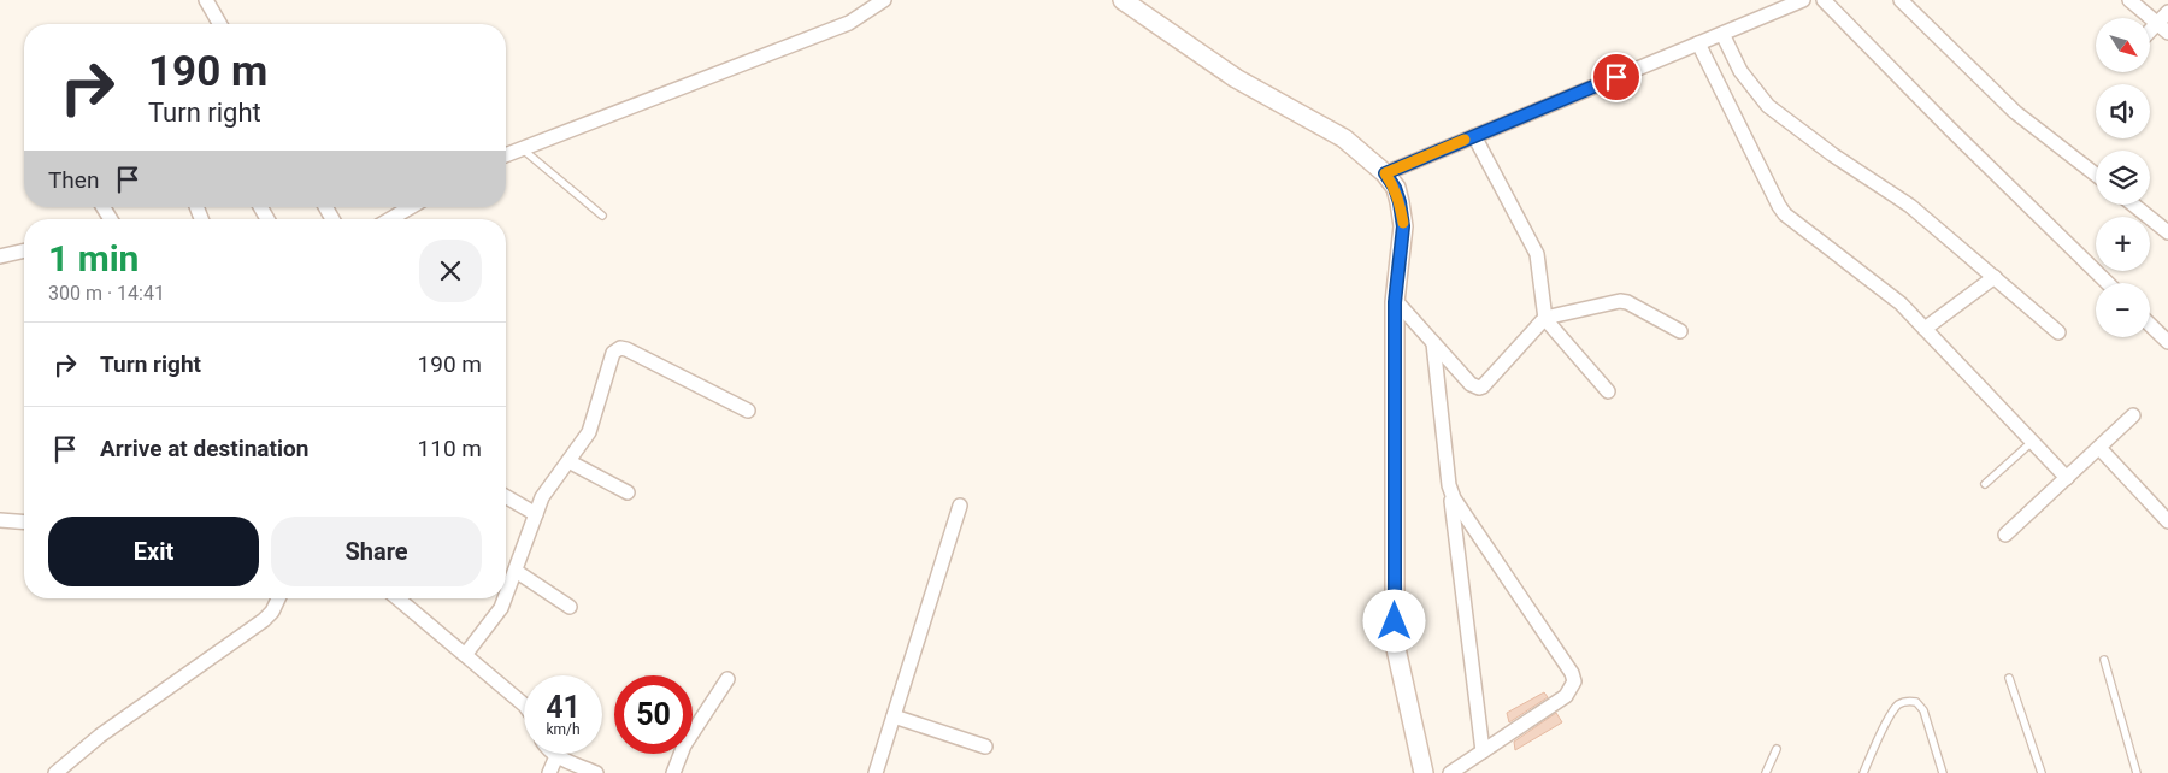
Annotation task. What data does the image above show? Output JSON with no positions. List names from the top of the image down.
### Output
{
  "north": "bottom right",
  "page": {
    "map_buttons": ["+", "−"],
    "turn": ["190 m", "Turn right"],
    "then": "Then",
    "heading": ["1 min", "300 m · 14:41"],
    "list": [
      {
        "name": "Turn right",
        "value": "190 m"
      },
      {
        "name": "Arrive at destination",
        "value": "110 m"
      }
    ],
    "buttons": ["Exit", "Share"],
    "speed": "41 km/h",
    "limit": "50"
  }
}
